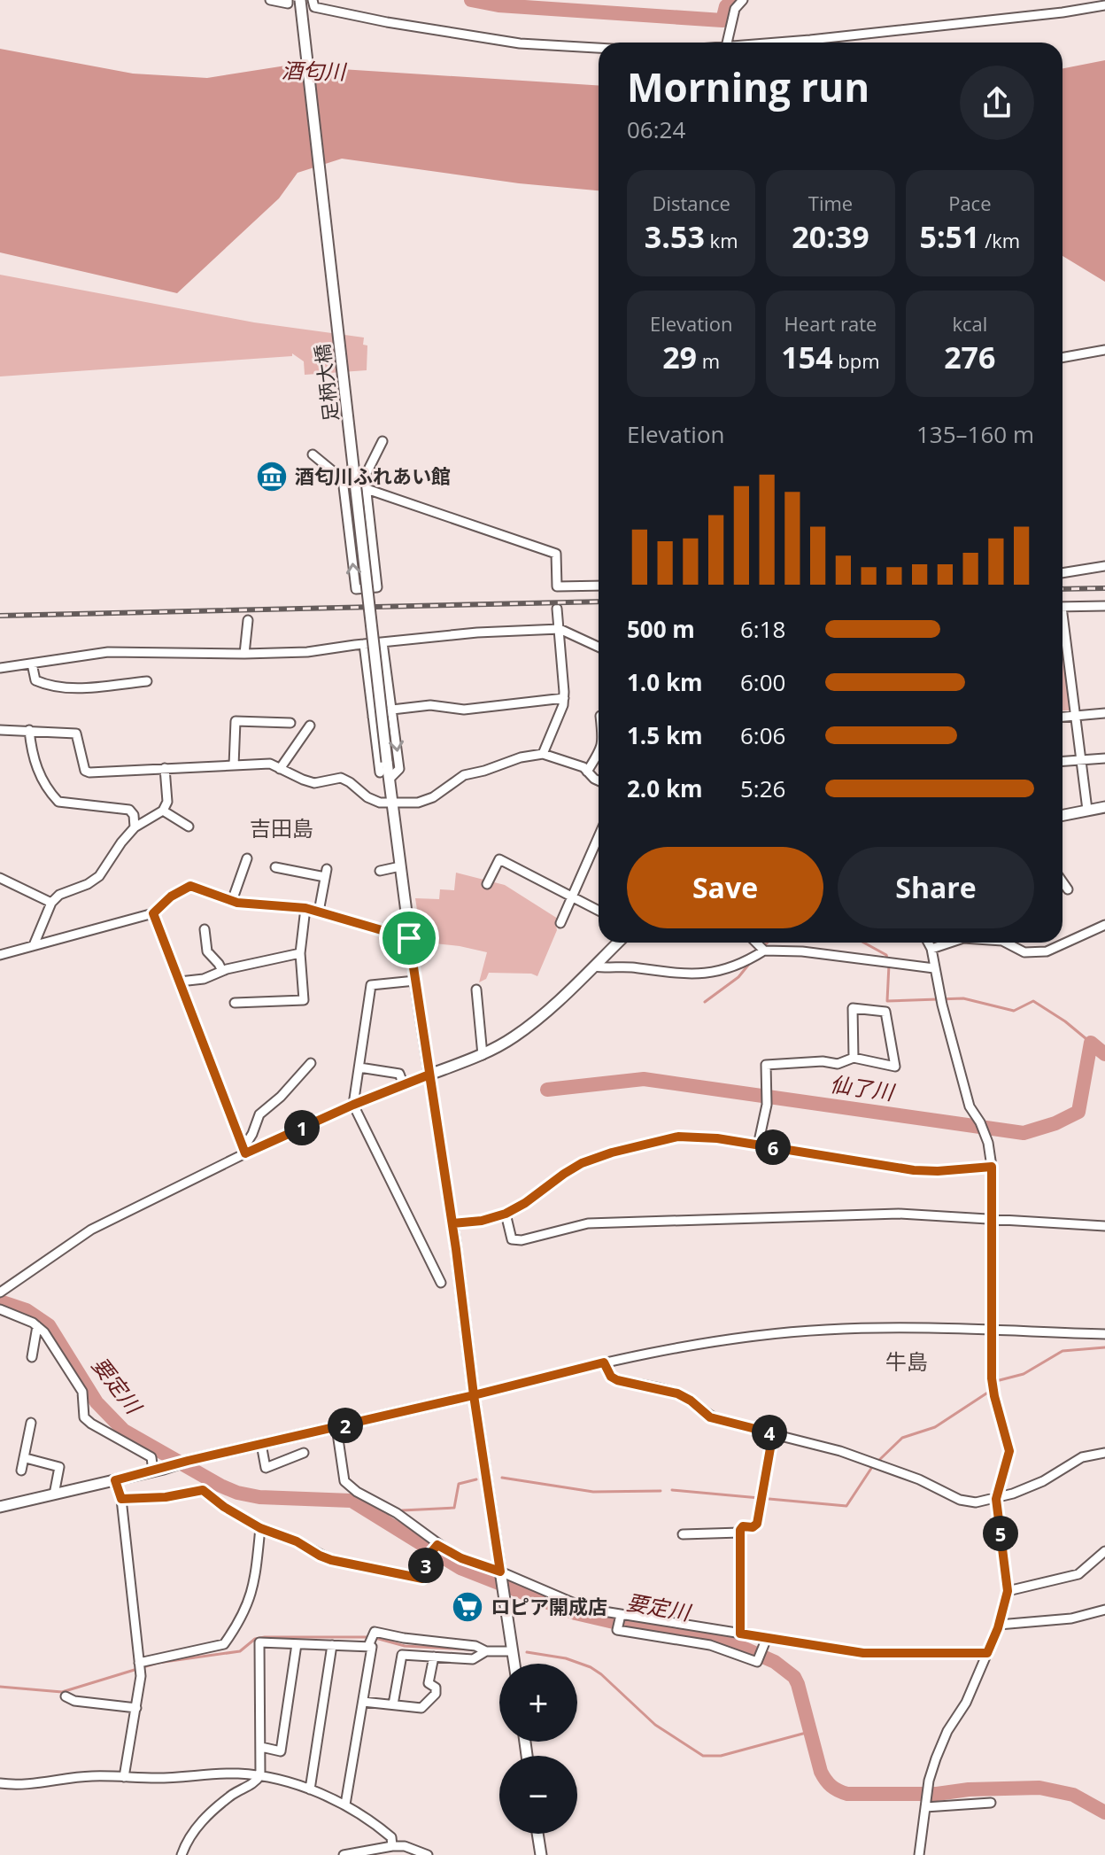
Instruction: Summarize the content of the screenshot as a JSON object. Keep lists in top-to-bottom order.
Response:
{
  "streets": {
    "main road": ["足柄大橋"]
  },
  "districts": ["吉田島", "牛島"],
  "water": ["酒匂川", "仙了川", "要定川"],
  "places": {
    "museum": ["酒匂川ふれあい館"],
    "supermarket": ["ロピア開成店"]
  },
  "page": {
    "heading": ["Morning run", "06:24"],
    "stats": [
      ["Distance", "3.53 km"],
      ["Time", "20:39"],
      ["Pace", "5:51 /km"],
      ["Elevation", "29 m"],
      ["Heart rate", "154 bpm"],
      ["kcal", "276"]
    ],
    "chart": ["Elevation", "135–160 m"],
    "list": [
      {
        "name": "500 m",
        "note": "6:18"
      },
      {
        "name": "1.0 km",
        "note": "6:00"
      },
      {
        "name": "1.5 km",
        "note": "6:06"
      },
      {
        "name": "2.0 km",
        "note": "5:26"
      }
    ],
    "buttons": ["Save", "Share"],
    "pins": [
      "1",
      "6",
      "2",
      "4",
      "5",
      "3"
    ],
    "map_buttons": ["+", "−"]
  }
}
